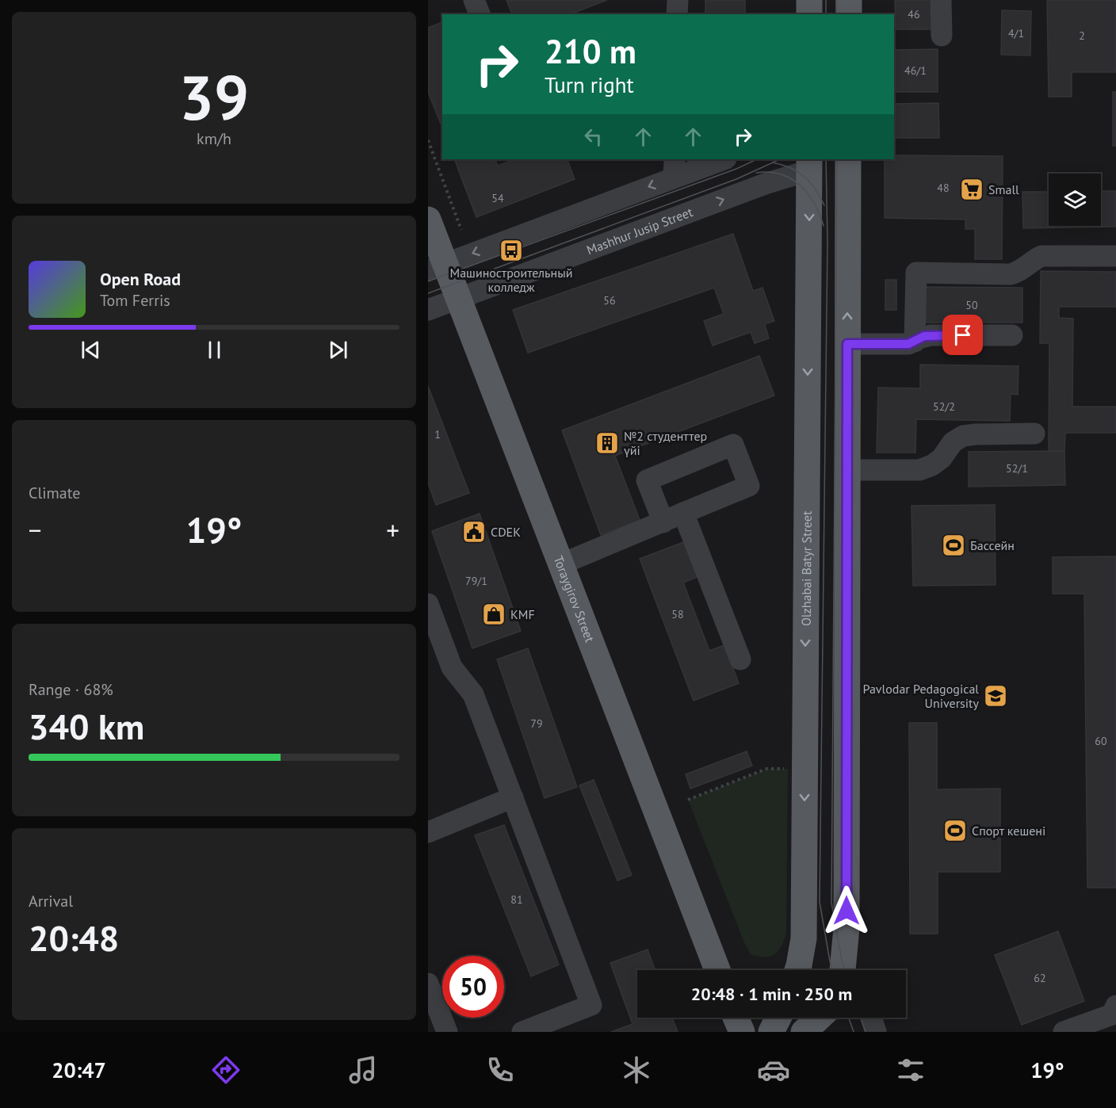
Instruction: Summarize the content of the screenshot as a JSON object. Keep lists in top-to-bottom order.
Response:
{
  "streets": {
    "main road": ["Mashhur Jusip Street", "Olzhabai Batyr Street", "Toraygirov Street"]
  },
  "crossings": [
    ["Mashhur Jusip Street", "Olzhabai Batyr Street"],
    ["Mashhur Jusip Street", "Toraygirov Street"]
  ],
  "one_way": ["Mashhur Jusip Street"],
  "places": {
    "supermarket": ["Small"],
    "bus stop": ["Машиностроительный колледж"],
    "building": ["№2 студенттер үйі"],
    "public building": ["CDEK"],
    "sports": ["Бассейн", "Спорт кешені"],
    "shop": ["KMF"],
    "school or university": ["Pavlodar Pedagogical University"]
  },
  "house_numbers": [
    "46",
    "4/1",
    "2",
    "46/1",
    "48",
    "54",
    "56",
    "50",
    "52/2",
    "1",
    "52/1",
    "79/1",
    "58",
    "79",
    "60",
    "81",
    "62"
  ],
  "page": {
    "tile": [
      ["39", "km/h"],
      "Climate",
      ["Range · 68%", "340 km"],
      ["Arrival", "20:48"]
    ],
    "turn": ["210 m", "Turn right"],
    "song": ["Open Road", "Tom Ferris"],
    "heat": ["−", "19°", "+"],
    "limit": "50",
    "trip": "20:48 · 1 min · 250 m",
    "tabs": ["20:47", "19°"]
  }
}
